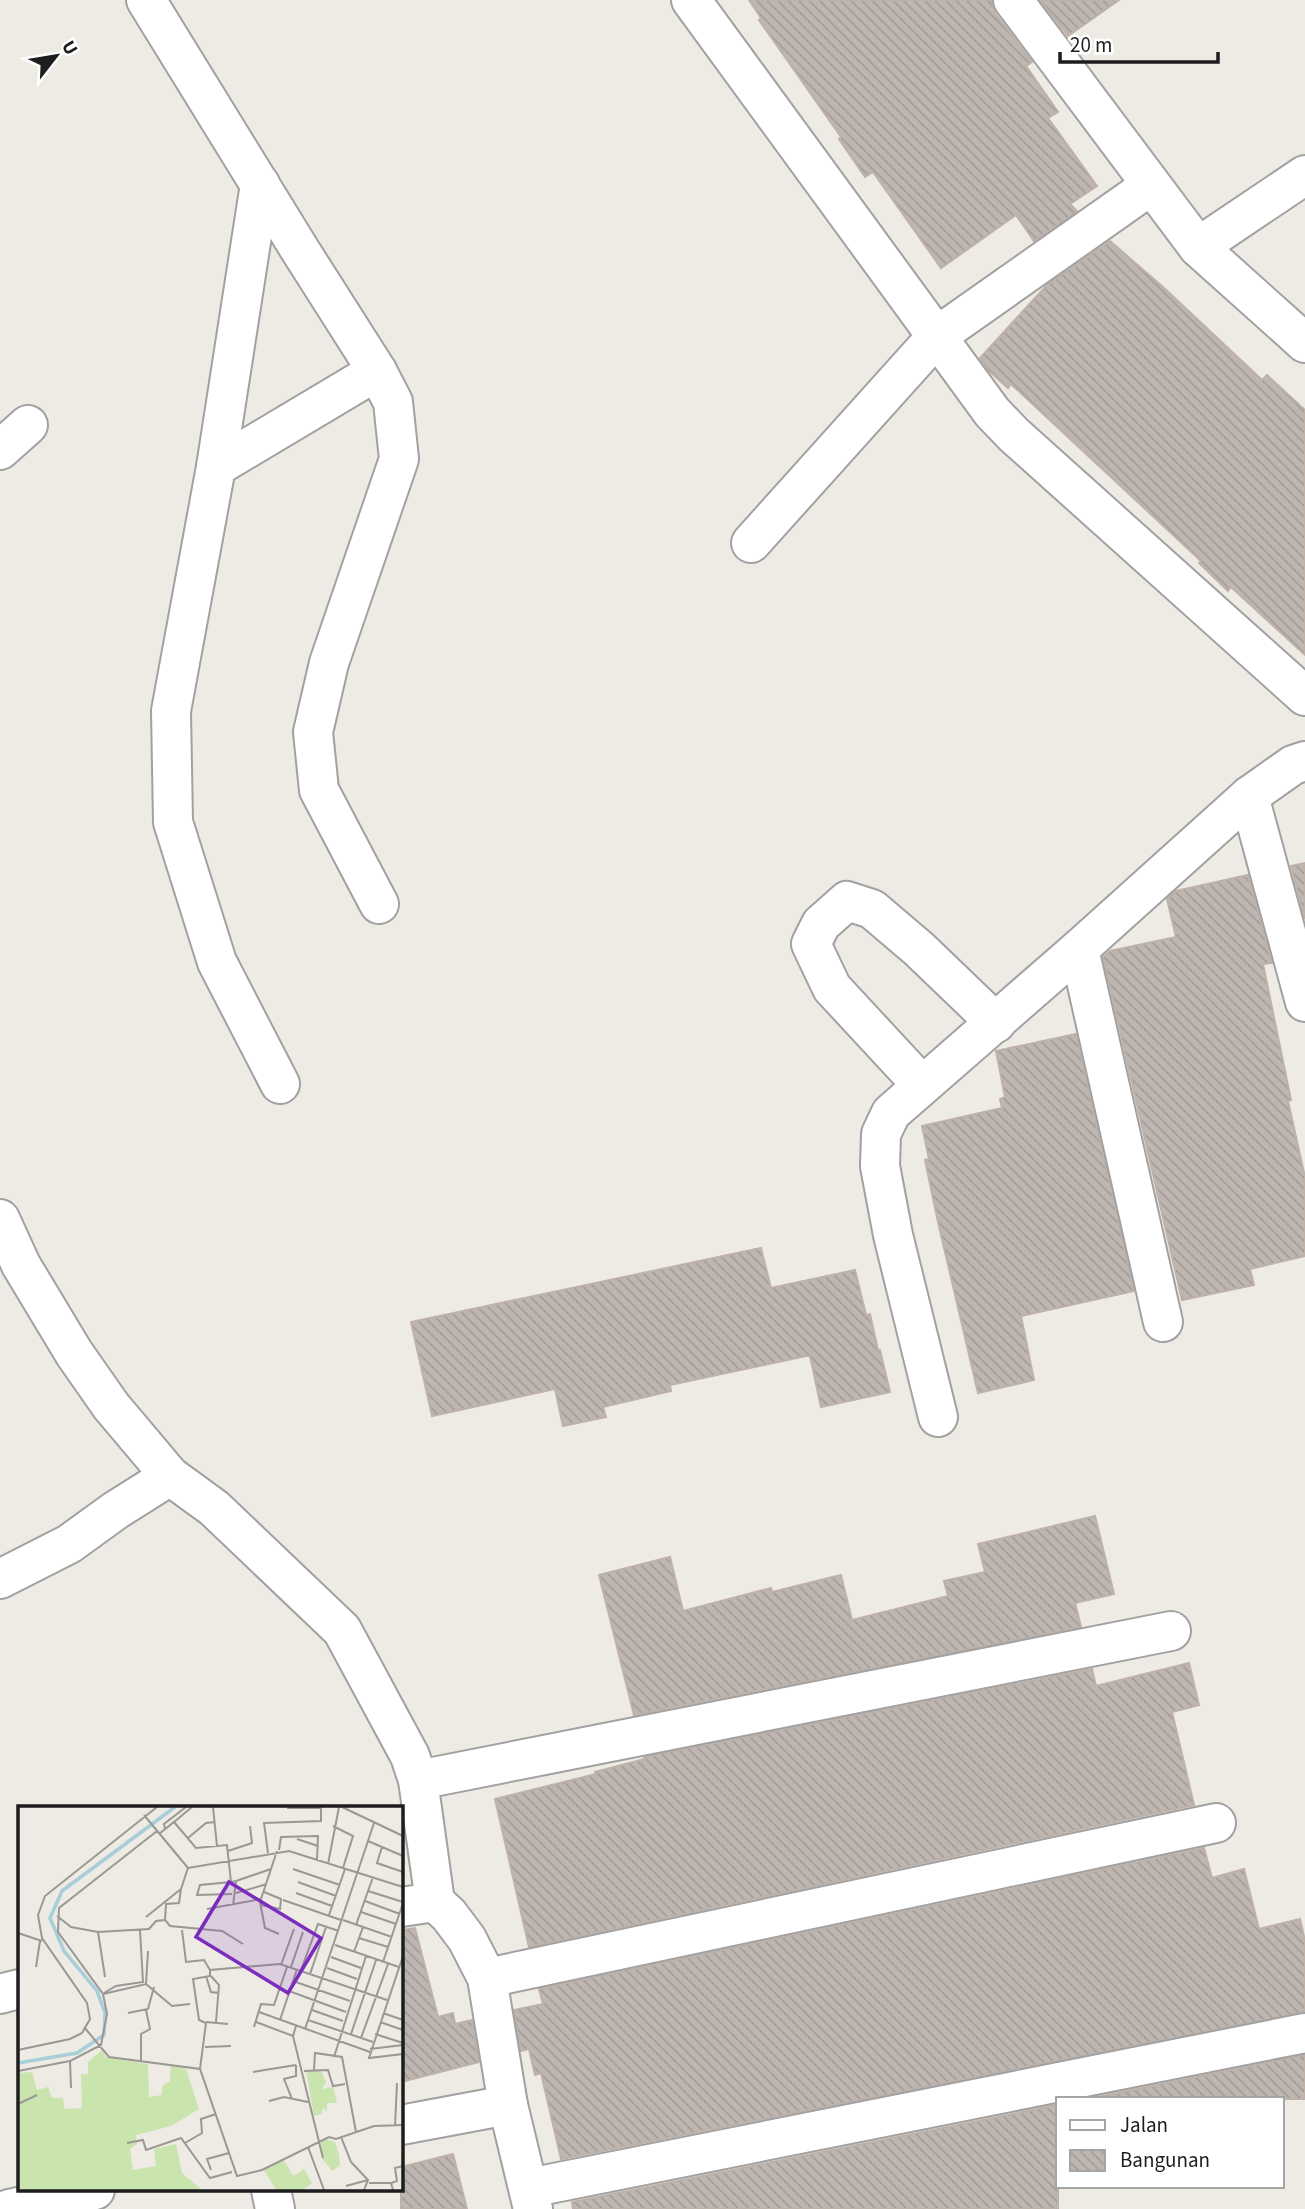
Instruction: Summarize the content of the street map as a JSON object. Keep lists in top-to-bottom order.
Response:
{
  "legend": ["Jalan", "Bangunan"],
  "scale_bar": "20 m",
  "north": "top right"
}
